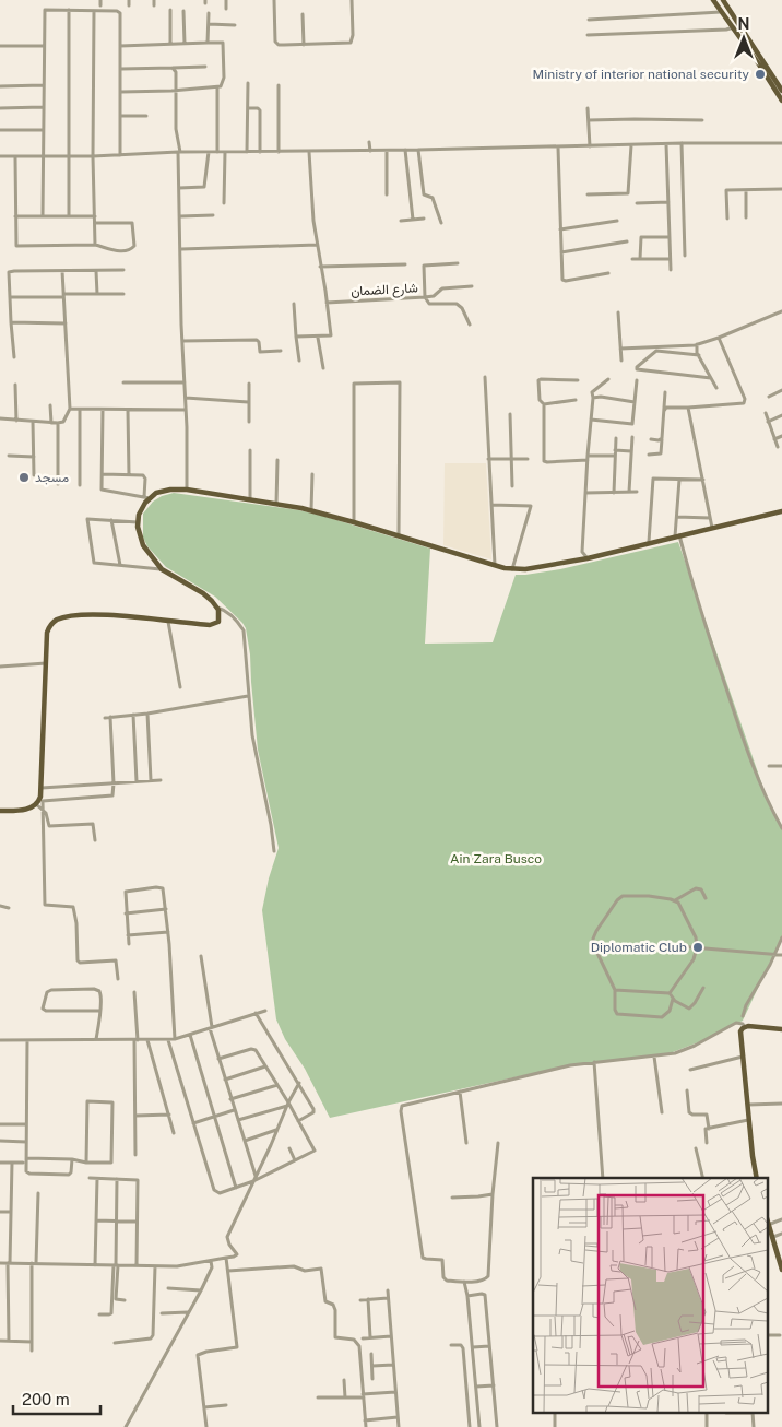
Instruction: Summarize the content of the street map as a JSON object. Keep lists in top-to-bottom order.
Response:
{
  "streets": {
    "street": ["شارع الضمان"]
  },
  "parks": ["Ain Zara Busco"],
  "places": ["Ministry of interior national security", "مسجد", "Diplomatic Club"],
  "scale_bar": "200 m",
  "north": "top"
}
